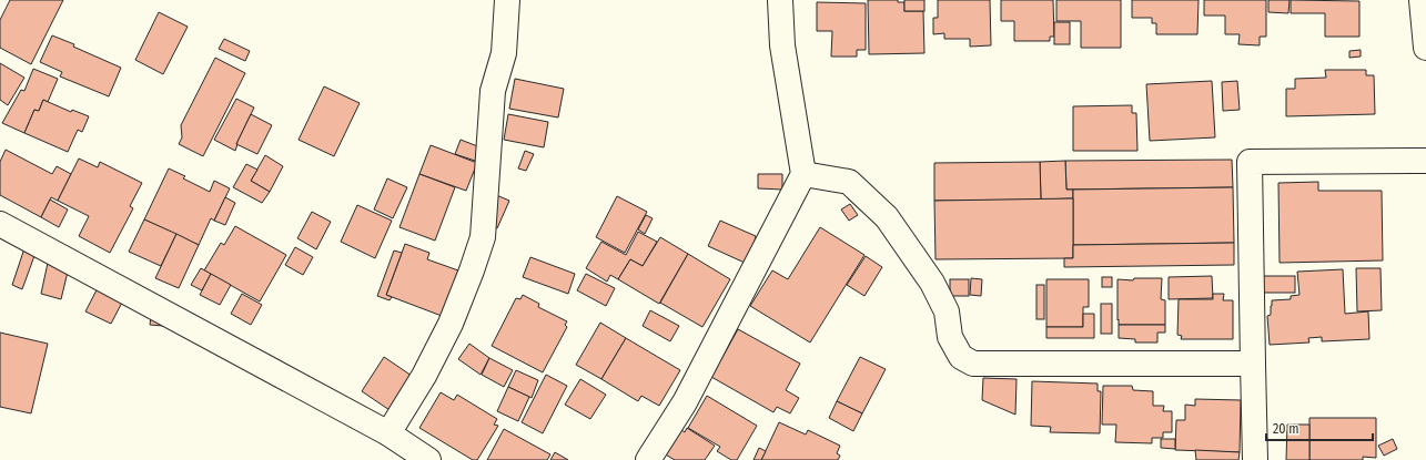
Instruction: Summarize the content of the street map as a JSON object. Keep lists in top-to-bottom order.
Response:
{
  "scale_bar": "20 m"
}
